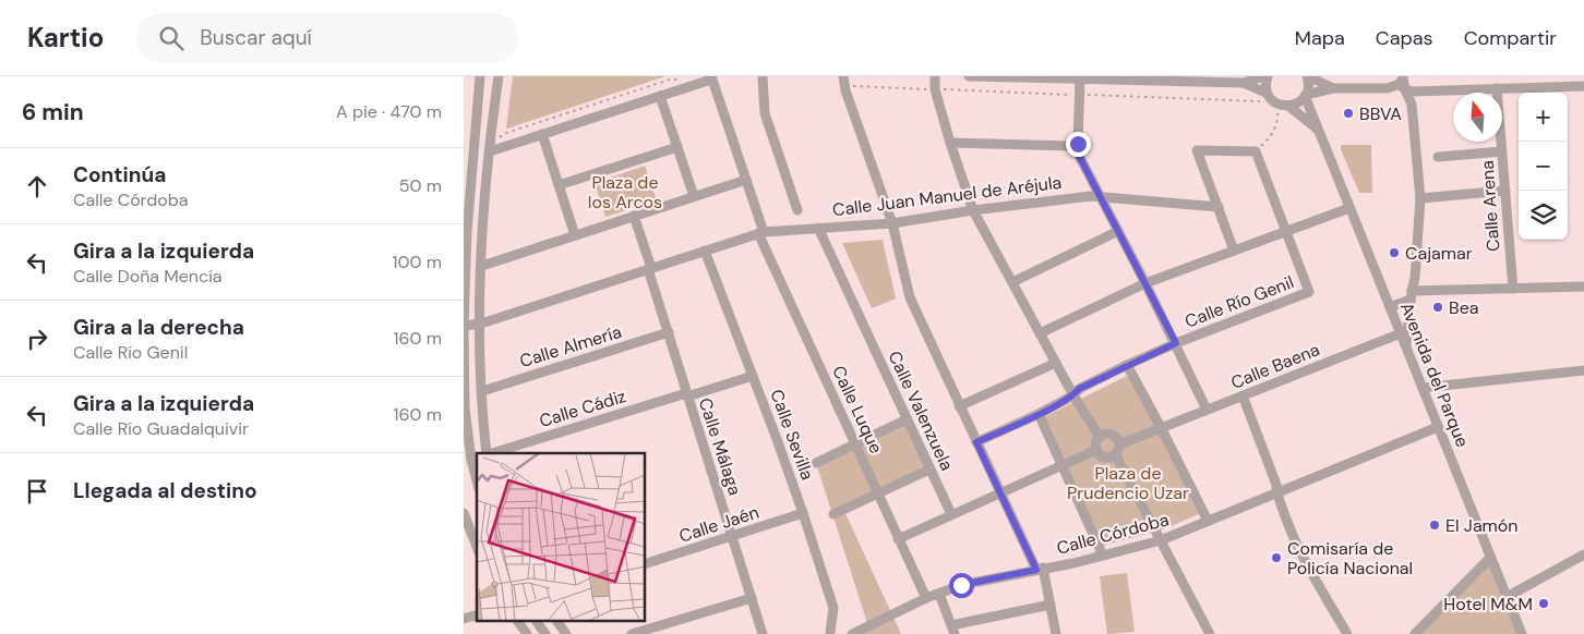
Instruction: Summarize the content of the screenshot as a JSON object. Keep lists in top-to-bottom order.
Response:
{
  "streets": {
    "street": [
      "Calle Juan Manuel de Aréjula",
      "Calle Arena",
      "Calle Río Genil",
      "Calle Almería",
      "Calle Baena",
      "Avenida del Parque",
      "Calle Cádiz",
      "Calle Luque",
      "Calle Valenzuela",
      "Calle Sevilla",
      "Calle Málaga",
      "Calle Jaén",
      "Calle Córdoba"
    ]
  },
  "crossings": [
    ["Calle Juan Manuel de Aréjula", "Calle Luque"],
    ["Calle Juan Manuel de Aréjula", "Calle Valenzuela"],
    ["Calle Juan Manuel de Aréjula", "Calle Sevilla"],
    ["Calle Juan Manuel de Aréjula", "Calle Málaga"],
    ["Calle Almería", "Calle Málaga"],
    ["Calle Baena", "Avenida del Parque"],
    ["Avenida del Parque", "Calle Córdoba"],
    ["Calle Cádiz", "Calle Sevilla"],
    ["Calle Cádiz", "Calle Málaga"],
    ["Calle Luque", "Calle Córdoba"],
    ["Calle Sevilla", "Calle Jaén"],
    ["Calle Málaga", "Calle Jaén"]
  ],
  "parks": ["Plaza de los Arcos", "Plaza de Prudencio Uzar"],
  "places": [
    "BBVA",
    "Cajamar",
    "Bea",
    "El Jamón",
    "Comisaría de Policía Nacional",
    "Hotel M&M"
  ],
  "north": "top",
  "page": {
    "header": "Kartio",
    "search": "Buscar aquí",
    "nav": ["Mapa", "Capas", "Compartir"],
    "heading": ["6 min", "A pie · 470 m"],
    "map_buttons": ["+", "−"],
    "list": [
      ["Continúa", "Calle Córdoba", "50 m"],
      ["Gira a la izquierda", "Calle Doña Mencía", "100 m"],
      ["Gira a la derecha", "Calle Río Genil", "160 m"],
      ["Gira a la izquierda", "Calle Río Guadalquivir", "160 m"],
      "Llegada al destino"
    ]
  }
}
